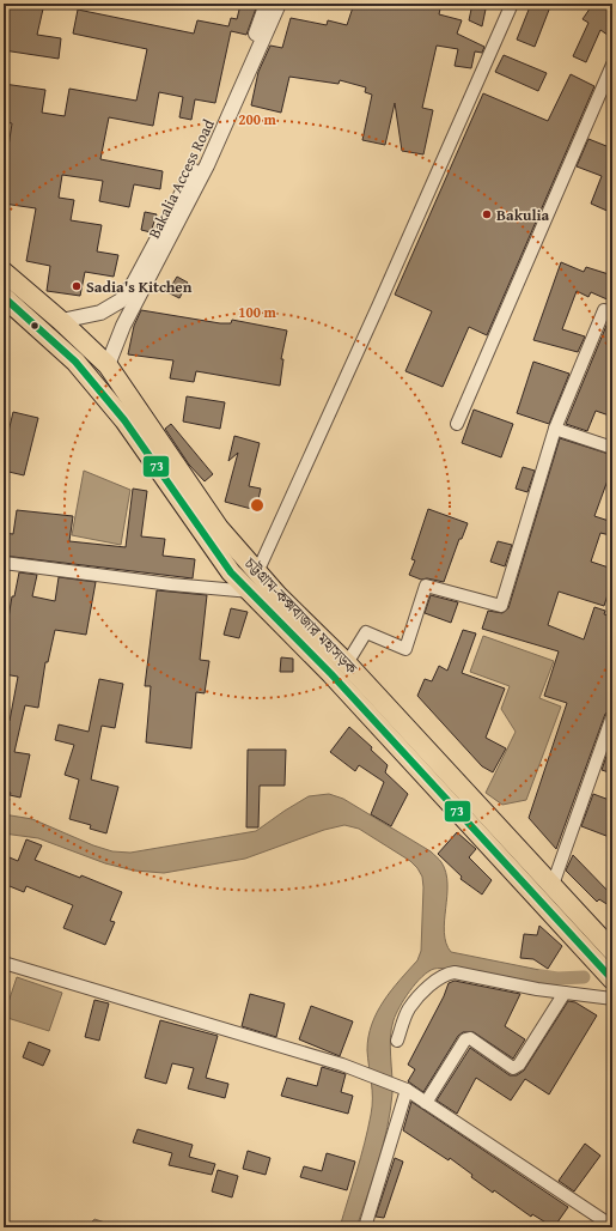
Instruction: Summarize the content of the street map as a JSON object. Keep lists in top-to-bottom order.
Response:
{
  "streets": {
    "highway": ["চট্টগ্রাম-কক্সবাজার মহাসড়ক"],
    "street": ["Bakalia Access Road"]
  },
  "crossings": [
    ["Bakalia Access Road", "চট্টগ্রাম-কক্সবাজার মহাসড়ক"]
  ],
  "places": ["Bakulia", "Sadia's Kitchen"],
  "lines": ["transit line 73"],
  "rings": ["200 m", "100 m"]
}
